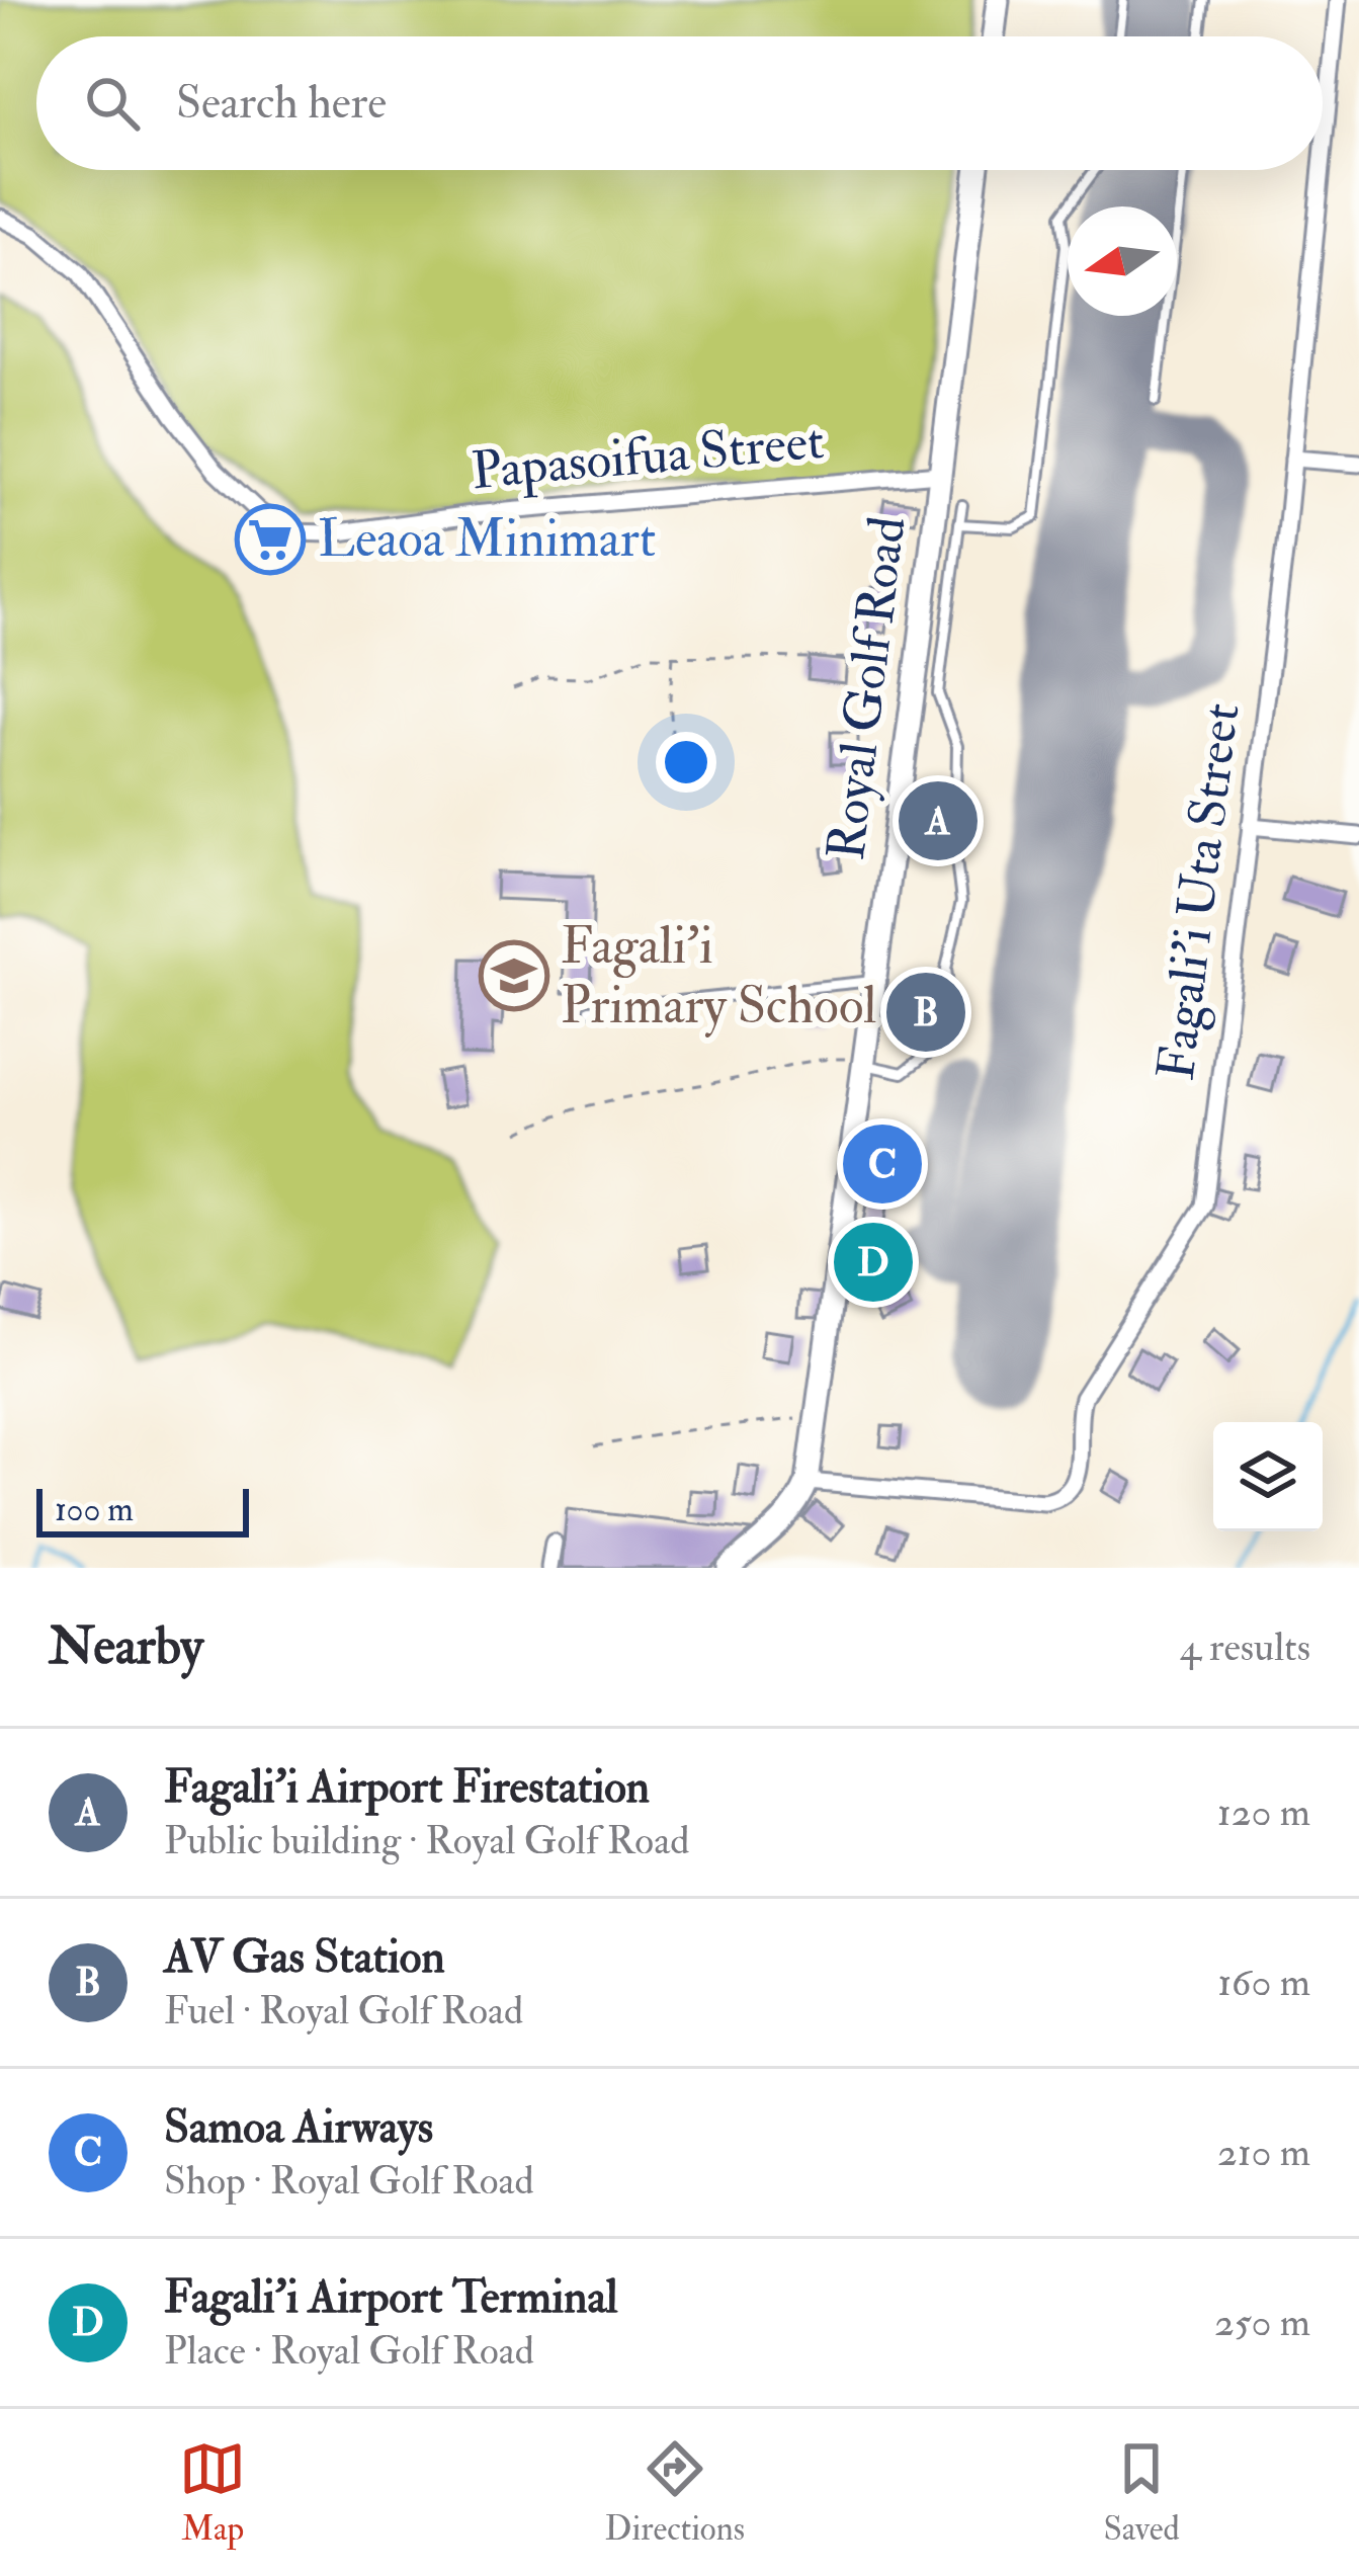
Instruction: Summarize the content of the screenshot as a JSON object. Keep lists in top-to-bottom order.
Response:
{
  "streets": {
    "main road": ["Royal Golf Road"],
    "street": ["Papasoifua Street", "Fagali'i Uta Street"]
  },
  "crossings": [
    ["Papasoifua Street", "Royal Golf Road"],
    ["Royal Golf Road", "Fagali'i Uta Street"]
  ],
  "places": {
    "supermarket": ["Leaoa Minimart"],
    "school or university": ["Fagali'i Primary School"]
  },
  "scale_bar": "100 m",
  "north": "left",
  "page": {
    "search": "Search here",
    "pins": [
      "A",
      "B",
      "C",
      "D"
    ],
    "scale": "100 m",
    "heading": ["Nearby", "4 results"],
    "list": [
      {
        "mark": "A",
        "name": "Fagali'i Airport Firestation",
        "note": "Public building · Royal Golf Road",
        "value": "120 m"
      },
      {
        "mark": "B",
        "name": "AV Gas Station",
        "note": "Fuel · Royal Golf Road",
        "value": "160 m"
      },
      {
        "mark": "C",
        "name": "Samoa Airways",
        "note": "Shop · Royal Golf Road",
        "value": "210 m"
      },
      {
        "mark": "D",
        "name": "Fagali'i Airport Terminal",
        "note": "Place · Royal Golf Road",
        "value": "250 m"
      }
    ],
    "nav": ["Map", "Directions", "Saved"]
  }
}
